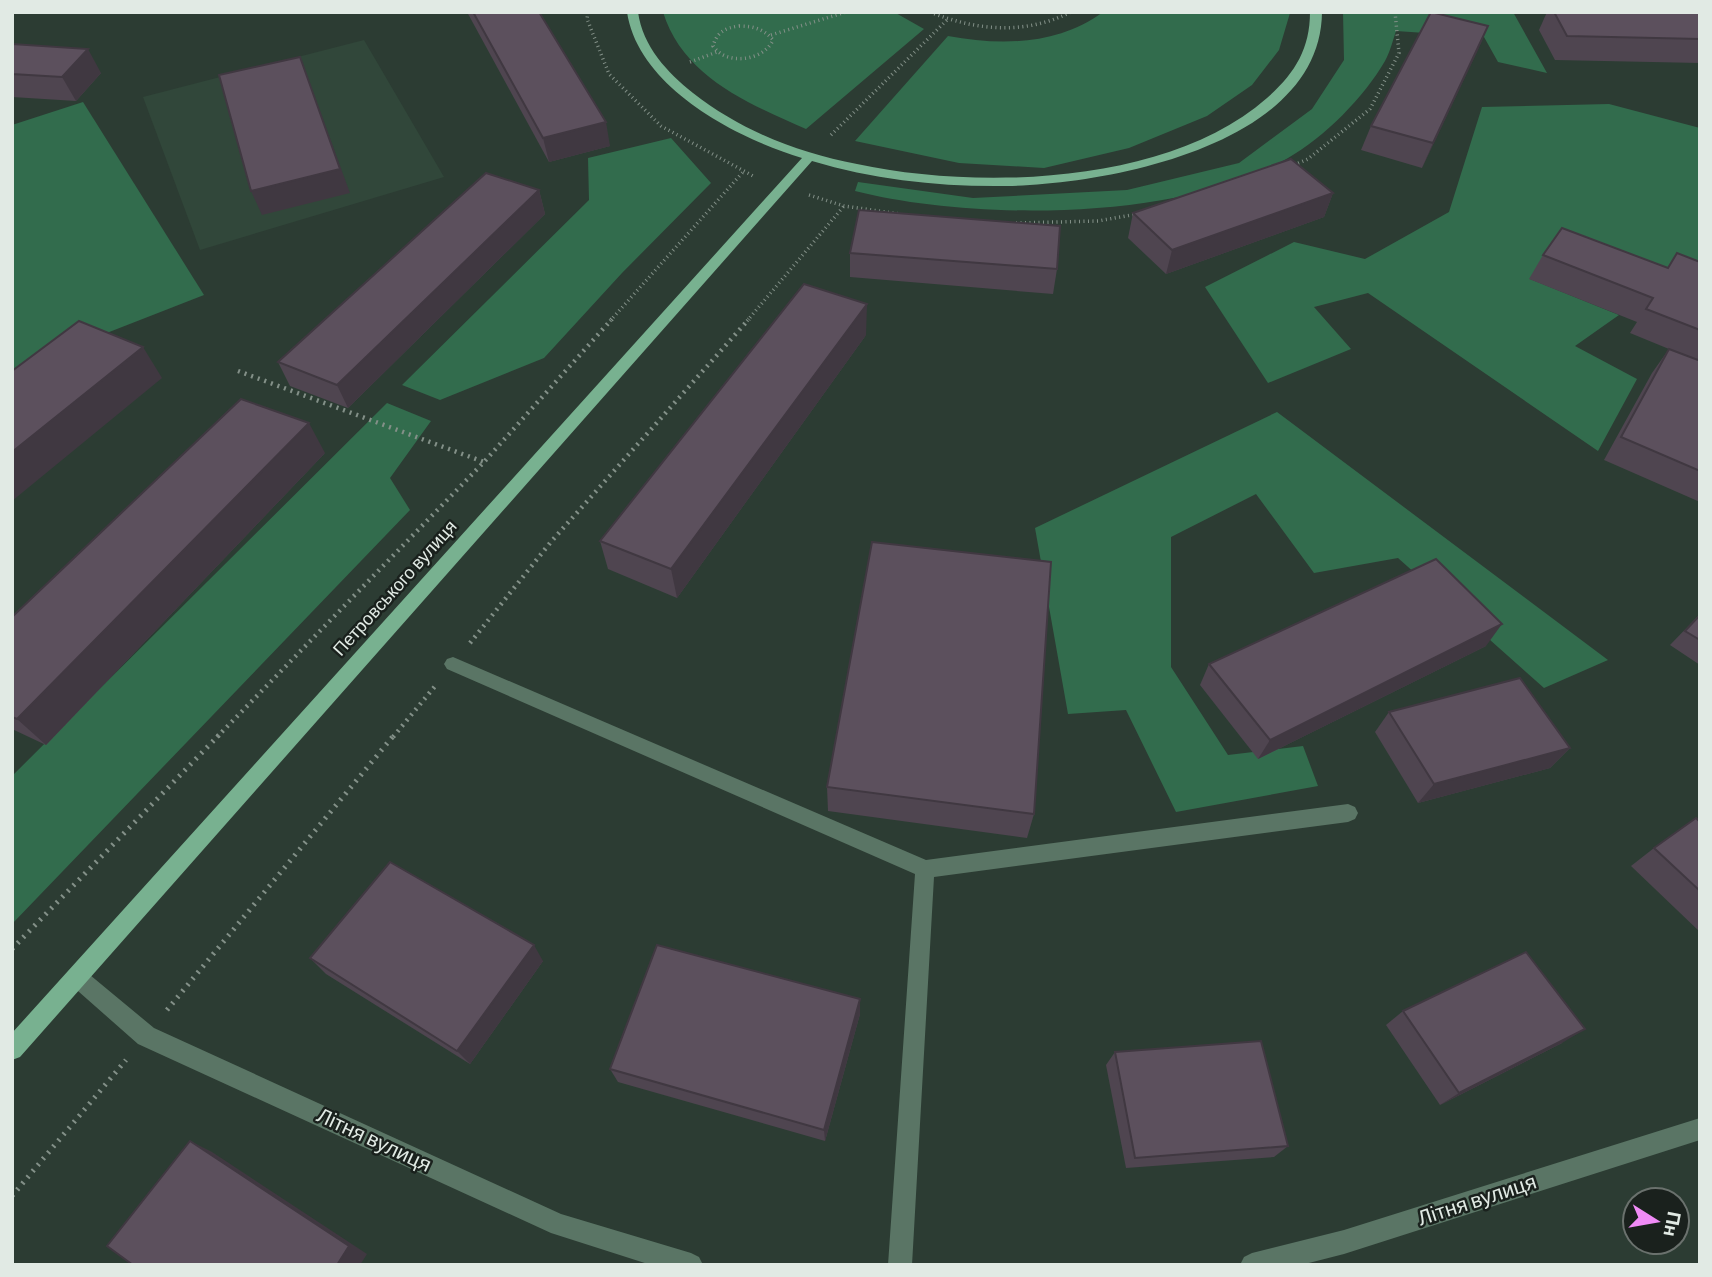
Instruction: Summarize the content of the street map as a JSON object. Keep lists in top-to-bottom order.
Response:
{
  "streets": {
    "main road": ["Петровського вулиця"],
    "street": ["Літня вулиця"]
  },
  "crossings": [
    ["Петровського вулиця", "Літня вулиця"]
  ],
  "north": "right"
}
